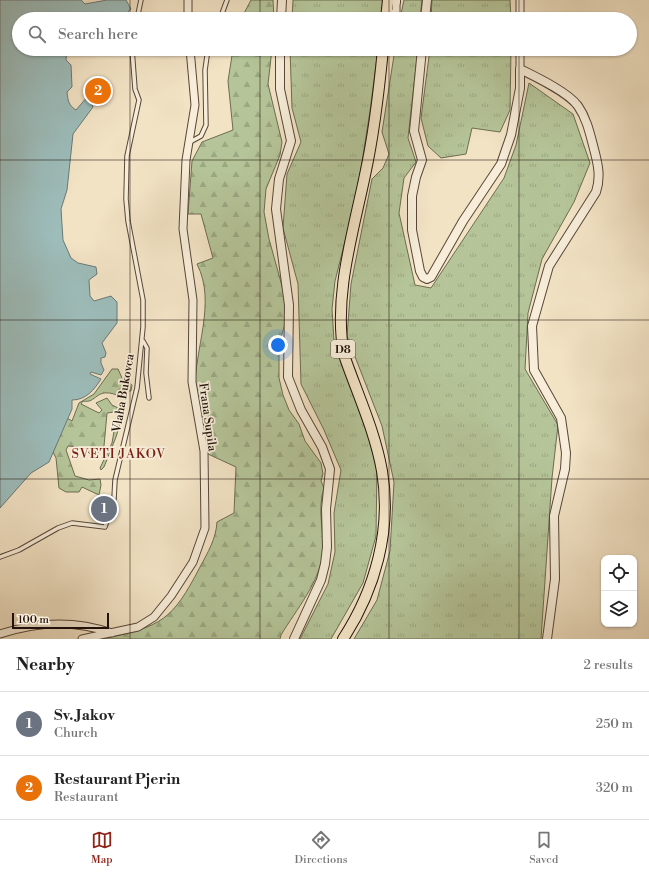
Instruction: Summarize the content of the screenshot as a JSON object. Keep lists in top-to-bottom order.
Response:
{
  "streets": {
    "main road": ["D8"],
    "street": ["Frana Supila"],
    "lane": ["Vlaha Bukovca"]
  },
  "districts": ["SVETI JAKOV"],
  "scale_bar": "100 m",
  "page": {
    "search": "Search here",
    "pins": ["2", "1"],
    "scale": "100 m",
    "heading": ["Nearby", "2 results"],
    "list": [
      {
        "mark": "1",
        "name": "Sv. Jakov",
        "note": "Church",
        "value": "250 m"
      },
      {
        "mark": "2",
        "name": "Restaurant Pjerin",
        "note": "Restaurant",
        "value": "320 m"
      }
    ],
    "nav": ["Map", "Directions", "Saved"]
  }
}
